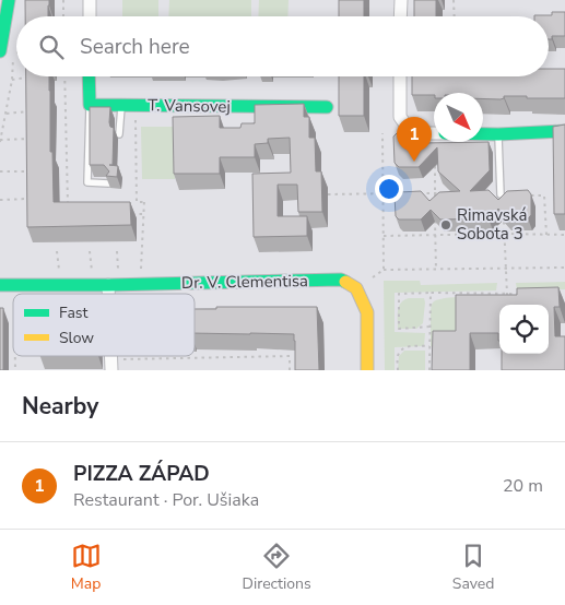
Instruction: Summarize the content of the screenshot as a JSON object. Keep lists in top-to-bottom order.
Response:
{
  "streets": {
    "street": ["T. Vansovej", "Dr. V. Clementisa"]
  },
  "places": ["Rimavská Sobota 3"],
  "legend": ["Fast", "Slow"],
  "north": "bottom right",
  "page": {
    "search": "Search here",
    "pins": "1",
    "heading": "Nearby",
    "list": [
      {
        "mark": "1",
        "name": "PIZZA ZÁPAD",
        "note": "Restaurant · Por. Ušiaka",
        "value": "20 m"
      }
    ],
    "nav": ["Map", "Directions", "Saved"]
  }
}
